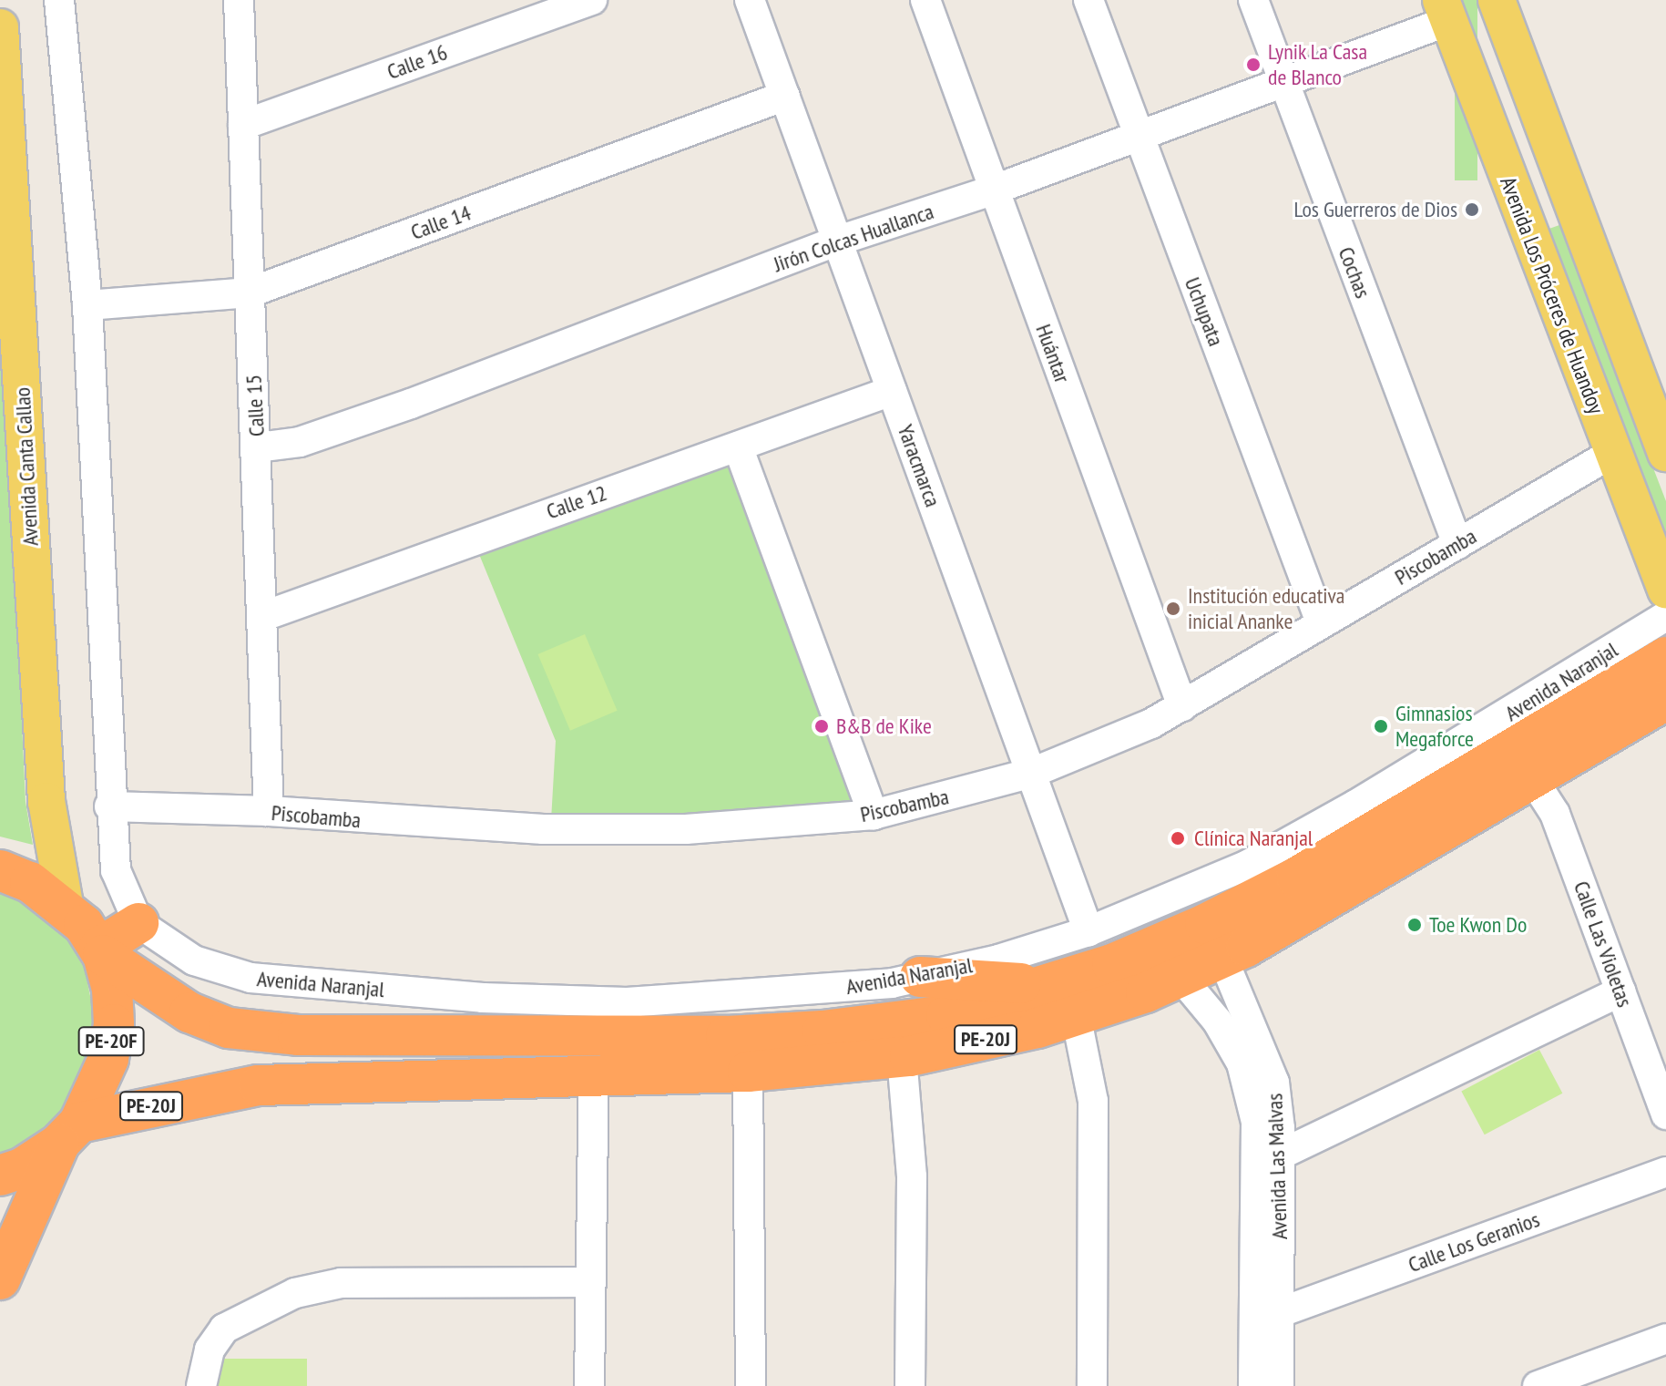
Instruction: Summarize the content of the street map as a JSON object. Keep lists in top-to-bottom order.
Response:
{
  "streets": {
    "highway": ["Avenida Naranjal", "PE-20J", "PE-20F"],
    "main road": ["Avenida Los Próceres de Huandoy", "Avenida Canta Callao"],
    "street": [
      "Calle 16",
      "Calle 14",
      "Jirón Colcas Huallanca",
      "Cochas",
      "Uchupata",
      "Huántar",
      "Calle 15",
      "Yaracmarca",
      "Calle 12",
      "Piscobamba",
      "Calle Las Violetas",
      "Avenida Las Malvas",
      "Calle Los Geranios"
    ]
  },
  "crossings": [
    ["Calle 16", "Calle 15"],
    ["Calle 14", "Calle 15"],
    ["Calle 14", "Yaracmarca"],
    ["Jirón Colcas Huallanca", "Cochas"],
    ["Jirón Colcas Huallanca", "Avenida Los Próceres de Huandoy"],
    ["Jirón Colcas Huallanca", "Uchupata"],
    ["Jirón Colcas Huallanca", "Huántar"],
    ["Jirón Colcas Huallanca", "Calle 15"],
    ["Jirón Colcas Huallanca", "Yaracmarca"],
    ["Cochas", "Piscobamba"],
    ["Avenida Los Próceres de Huandoy", "Piscobamba"],
    ["Uchupata", "Piscobamba"],
    ["Huántar", "Piscobamba"],
    ["Calle 15", "Calle 12"],
    ["Calle 15", "Piscobamba"],
    ["Yaracmarca", "Calle 12"],
    ["Yaracmarca", "Piscobamba"],
    ["Yaracmarca", "Avenida Naranjal"],
    ["Avenida Canta Callao", "PE-20F"],
    ["Avenida Naranjal", "PE-20F"],
    ["Calle Las Violetas", "PE-20J"],
    ["PE-20J", "PE-20F"],
    ["PE-20J", "Avenida Las Malvas"],
    ["Avenida Las Malvas", "Calle Los Geranios"]
  ],
  "places": [
    "Lynik La Casa de Blanco",
    "Los Guerreros de Dios",
    "Institución educativa inicial Ananke",
    "B&B de Kike",
    "Gimnasios Megaforce",
    "Clínica Naranjal",
    "Toe Kwon Do"
  ]
}
